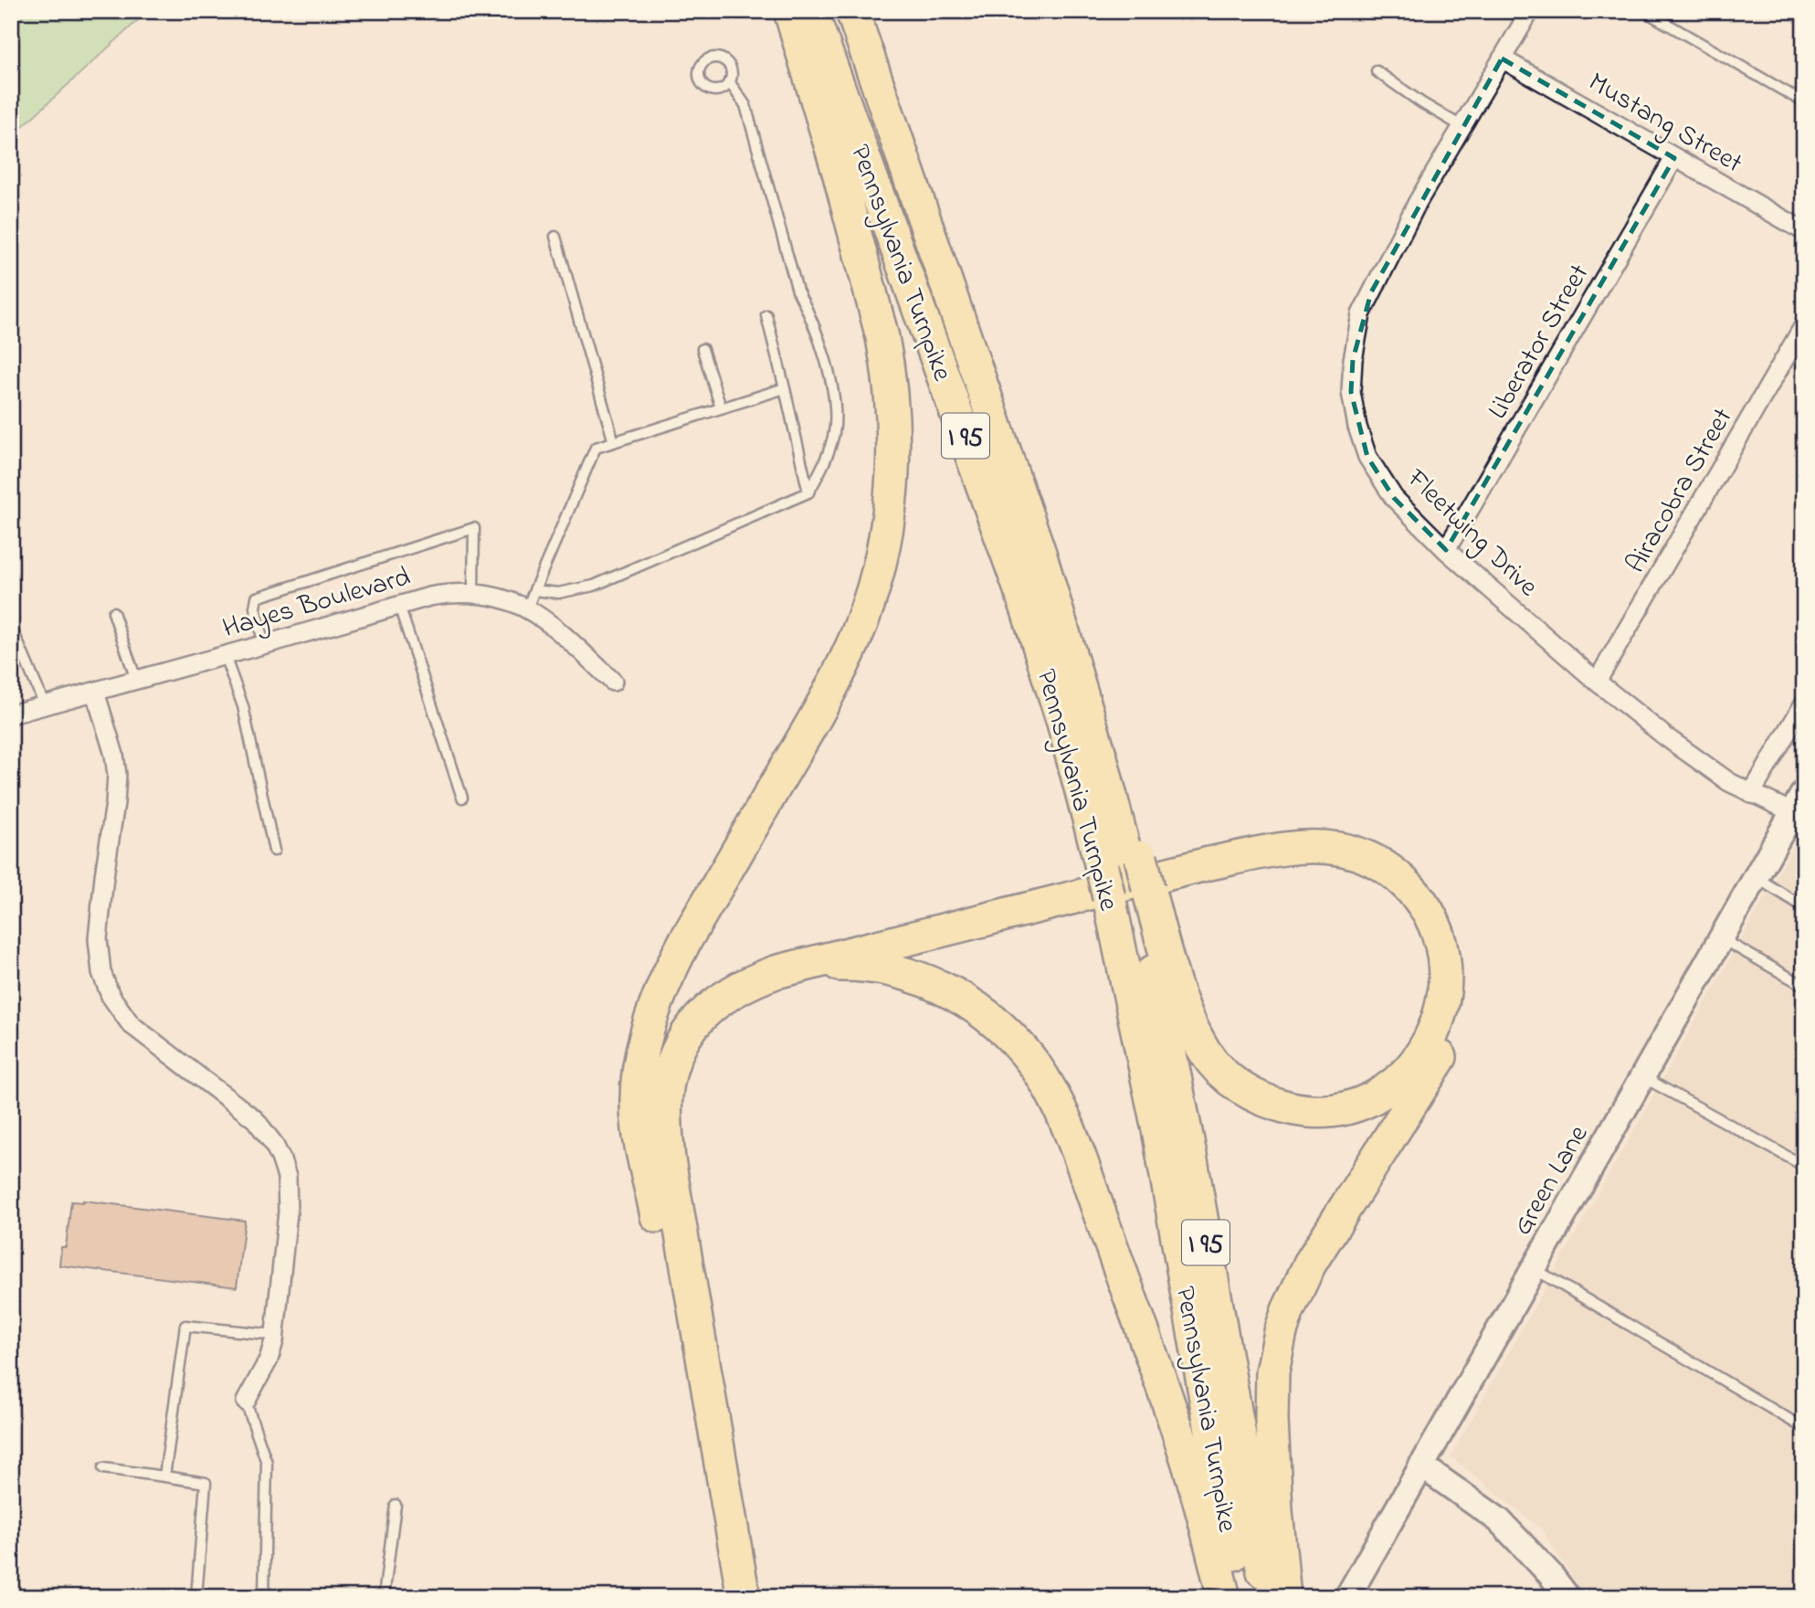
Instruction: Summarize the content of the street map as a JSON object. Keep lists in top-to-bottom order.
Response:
{
  "streets": {
    "highway": ["Pennsylvania Turnpike", "I 95"],
    "street": [
      "Mustang Street",
      "Liberator Street",
      "Airacobra Street",
      "Fleetwing Drive",
      "Hayes Boulevard",
      "Green Lane"
    ]
  },
  "crossings": [
    ["Mustang Street", "Liberator Street"],
    ["Mustang Street", "Fleetwing Drive"],
    ["Liberator Street", "Fleetwing Drive"],
    ["Airacobra Street", "Fleetwing Drive"],
    ["Fleetwing Drive", "Green Lane"]
  ]
}
